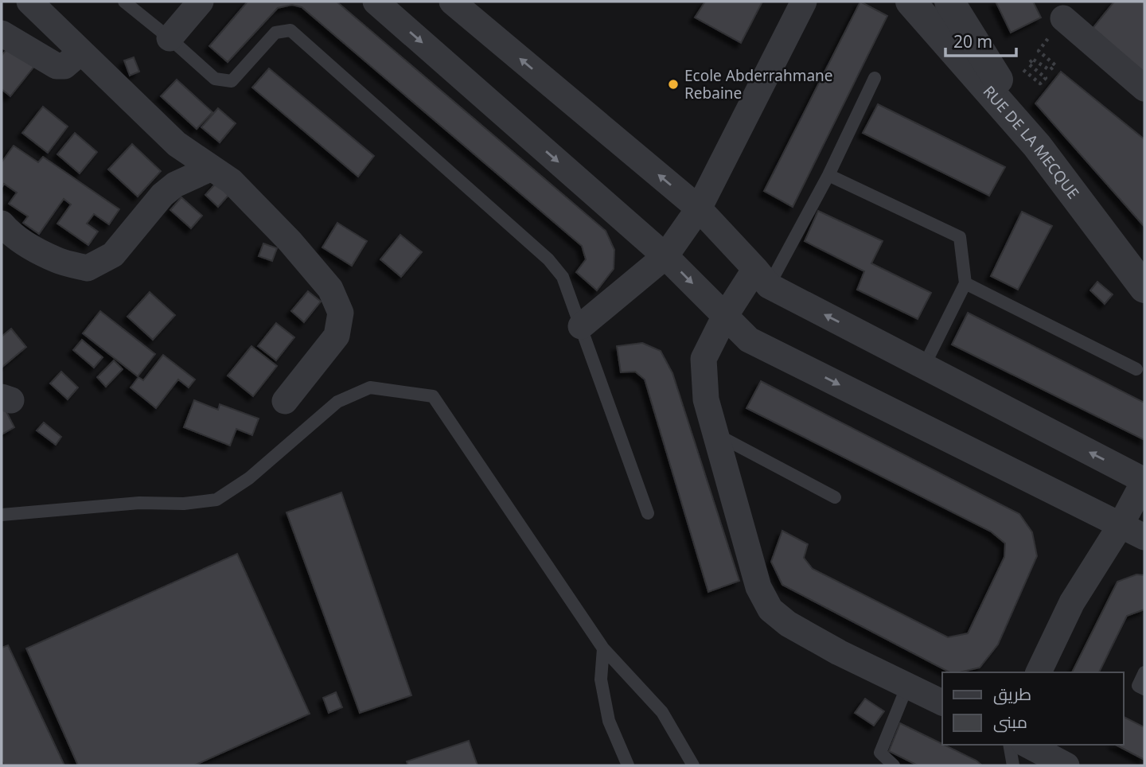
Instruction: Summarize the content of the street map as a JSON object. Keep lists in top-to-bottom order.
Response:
{
  "streets": {
    "street": ["RUE DE LA MECQUE"]
  },
  "places": ["Ecole Abderrahmane Rebaine"],
  "legend": ["طريق", "مبنى"],
  "scale_bar": "20 m"
}
